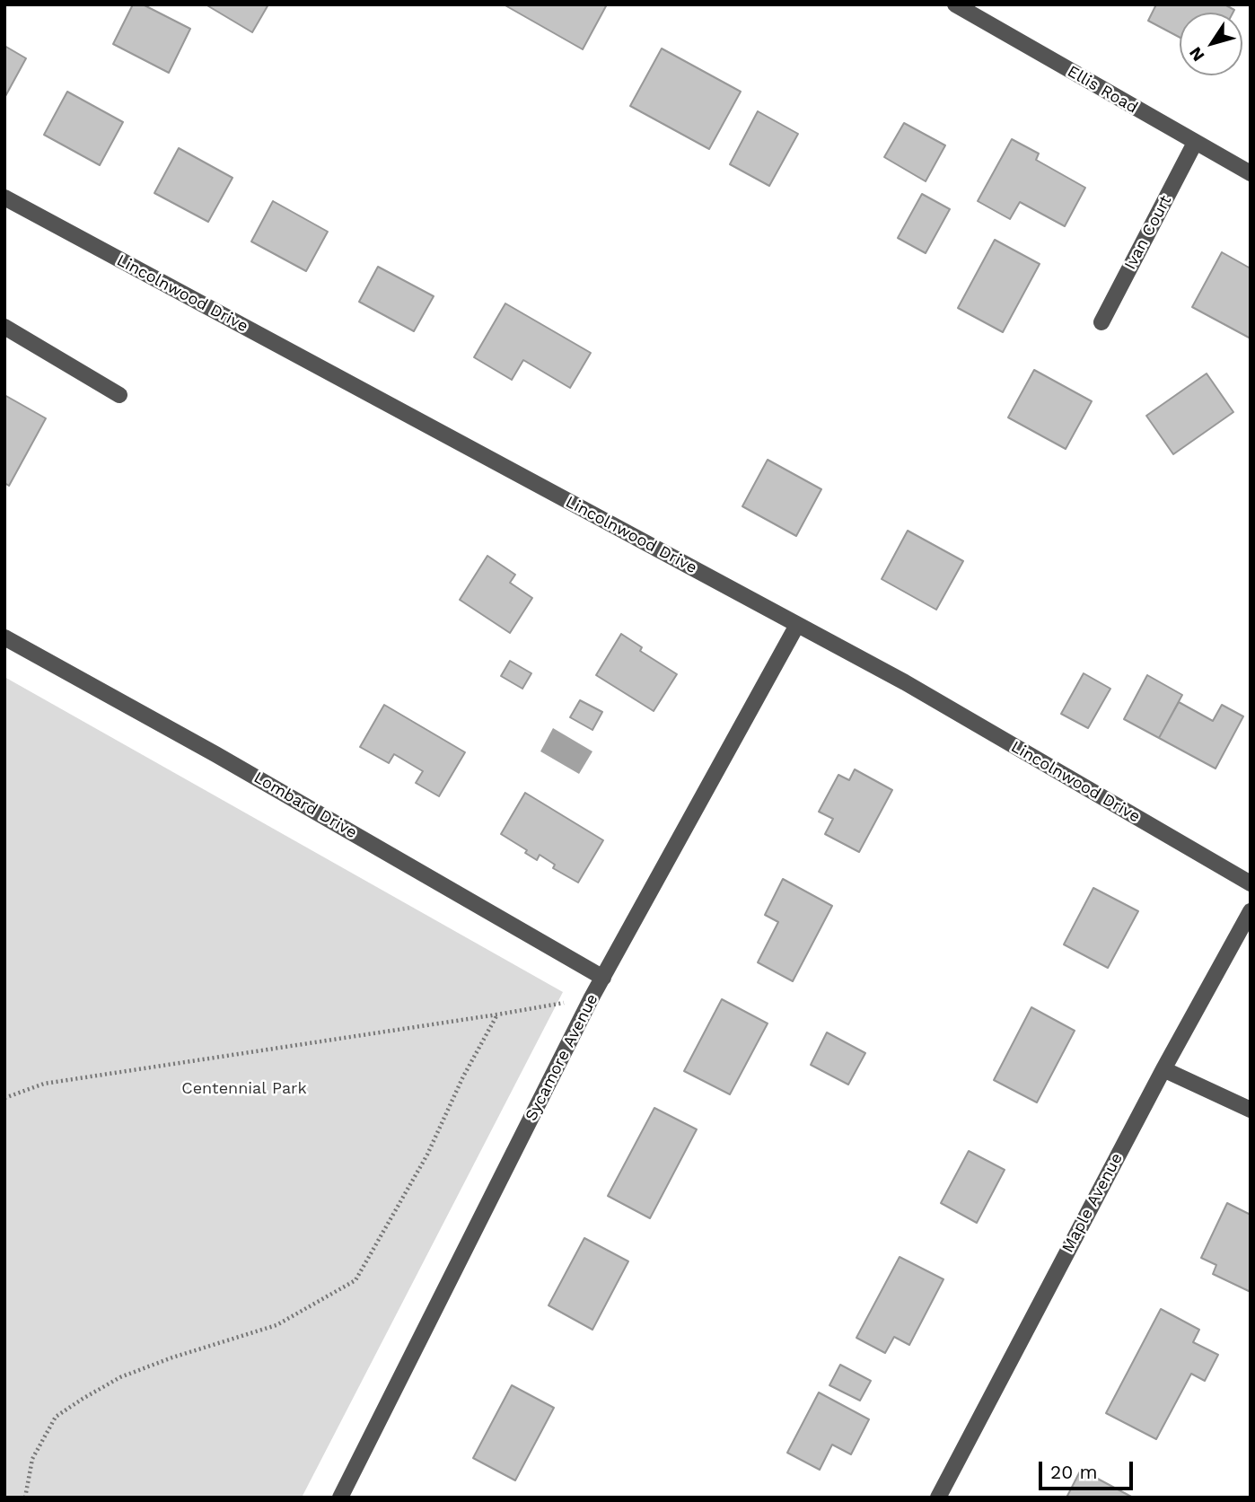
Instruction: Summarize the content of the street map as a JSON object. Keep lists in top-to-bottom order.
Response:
{
  "streets": {
    "street": [
      "Ellis Road",
      "Ivan Court",
      "Lincolnwood Drive",
      "Lombard Drive",
      "Sycamore Avenue",
      "Maple Avenue"
    ]
  },
  "crossings": [
    ["Ellis Road", "Ivan Court"],
    ["Lincolnwood Drive", "Sycamore Avenue"],
    ["Lombard Drive", "Sycamore Avenue"]
  ],
  "parks": ["Centennial Park"],
  "scale_bar": "20 m",
  "north": "bottom left"
}
